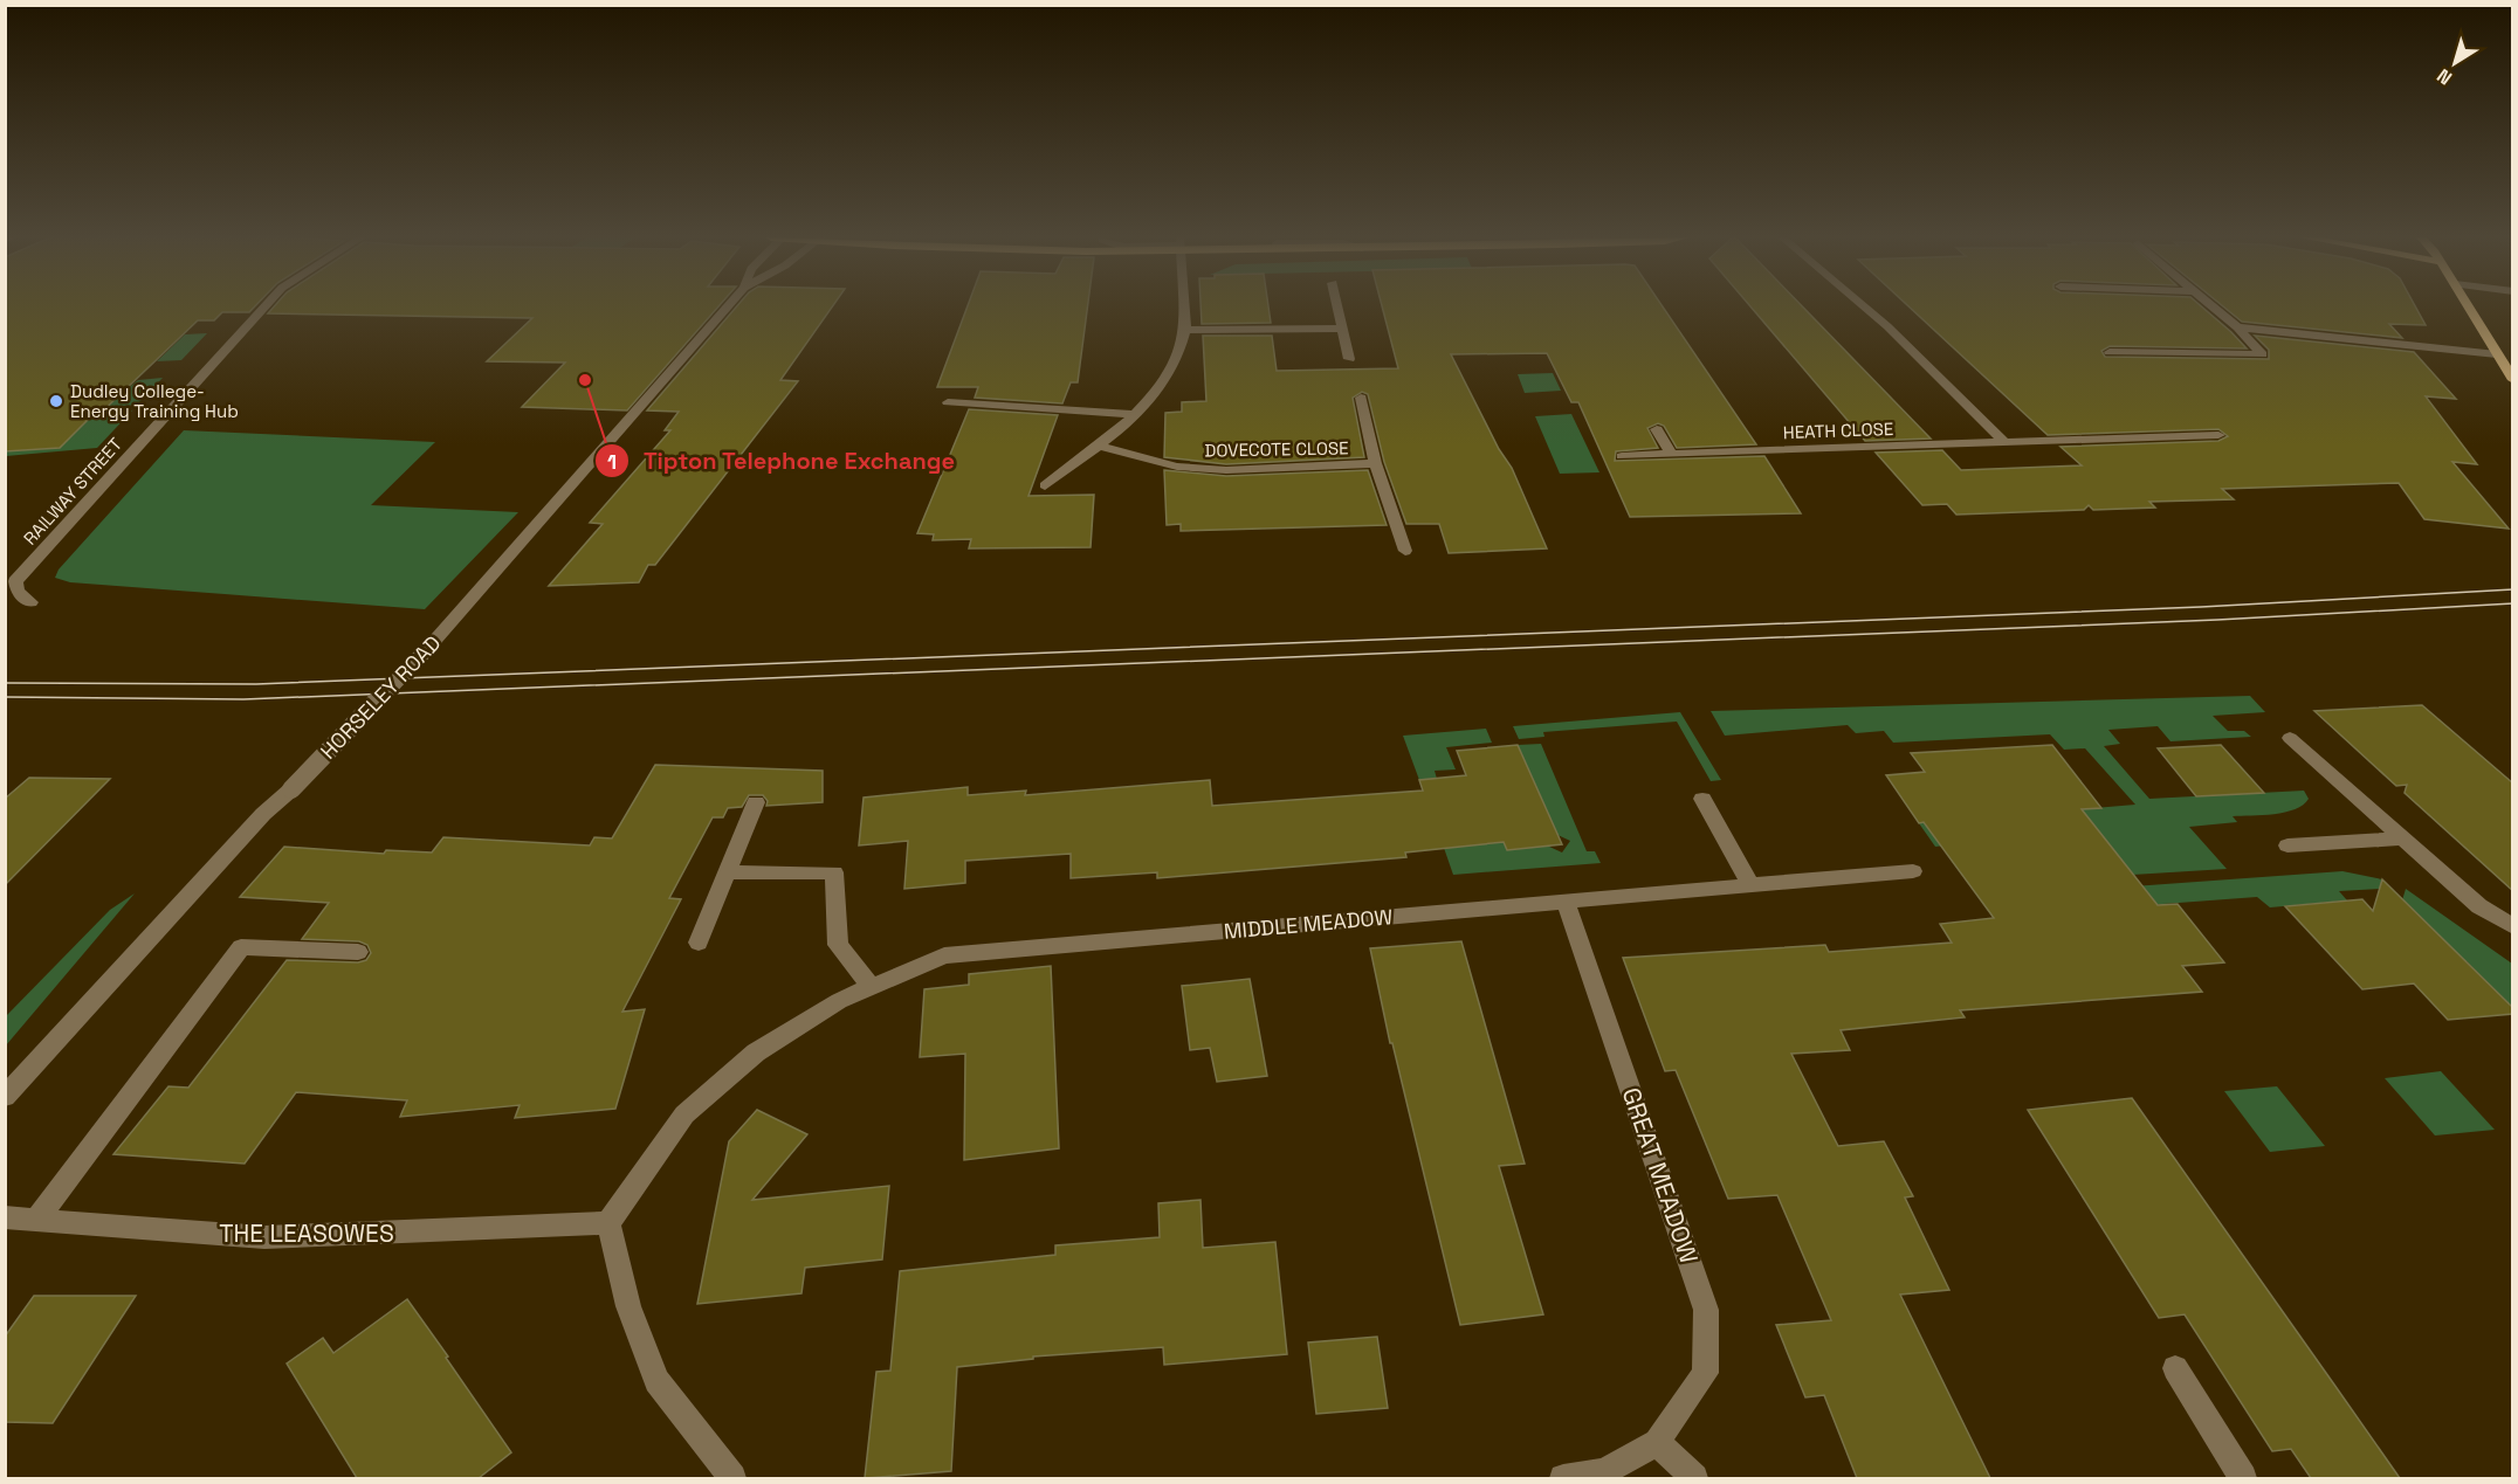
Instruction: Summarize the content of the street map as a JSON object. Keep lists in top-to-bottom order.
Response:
{
  "streets": {
    "street": [
      "HEATH CLOSE",
      "DOVECOTE CLOSE",
      "RAILWAY STREET",
      "HORSELEY ROAD",
      "MIDDLE MEADOW",
      "GREAT MEADOW",
      "THE LEASOWES"
    ]
  },
  "crossings": [
    ["MIDDLE MEADOW", "GREAT MEADOW"],
    ["MIDDLE MEADOW", "THE LEASOWES"]
  ],
  "places": ["Tipton Telephone Exchange", "Dudley College- Energy Training Hub"],
  "north": "bottom left"
}
